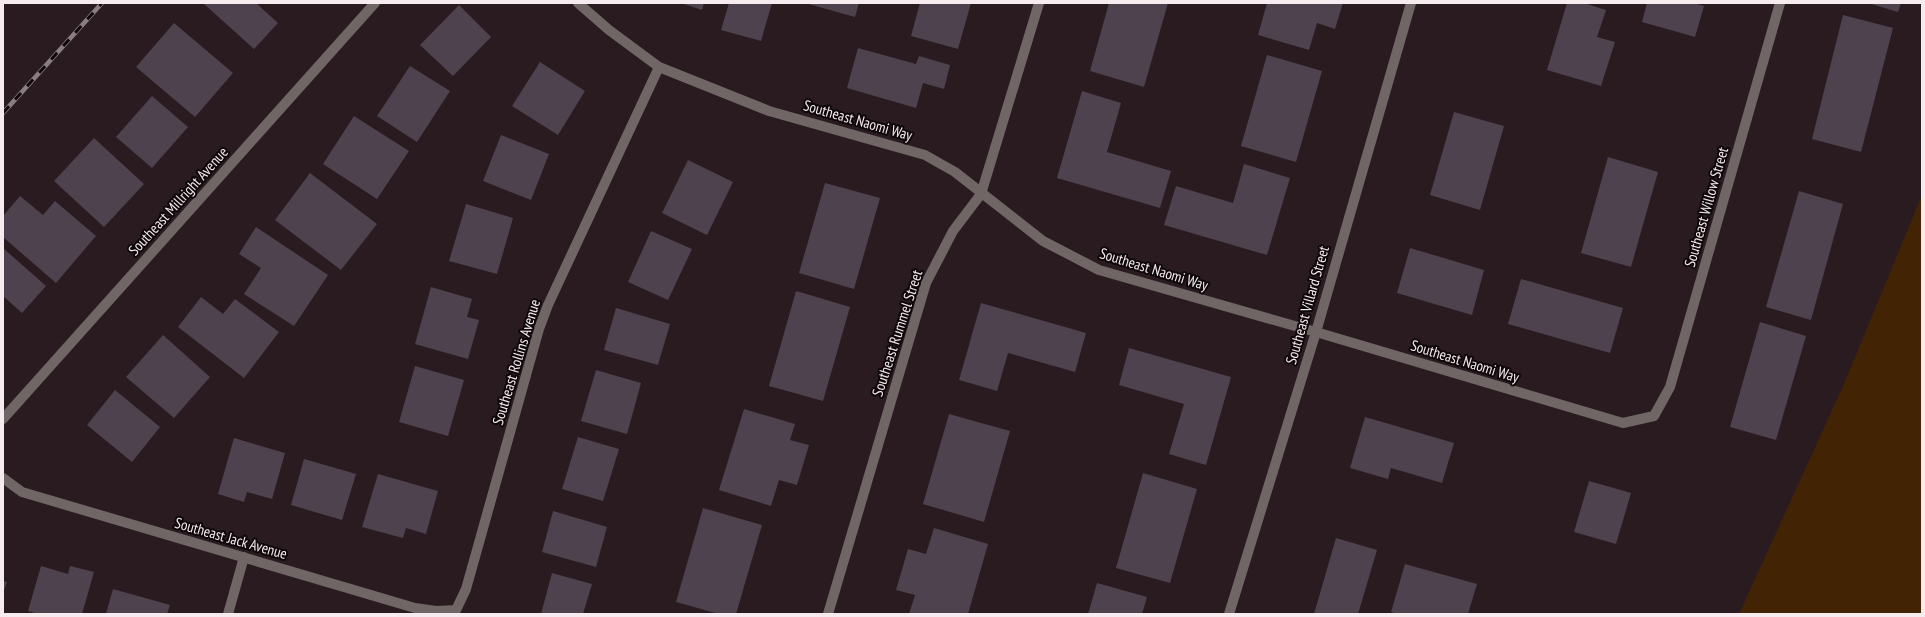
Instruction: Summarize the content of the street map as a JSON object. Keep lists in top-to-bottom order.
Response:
{
  "streets": {
    "street": [
      "Southeast Naomi Way",
      "Southeast Millright Avenue",
      "Southeast Willow Street",
      "Southeast Villard Street",
      "Southeast Rummel Street",
      "Southeast Rollins Avenue",
      "Southeast Jack Avenue"
    ]
  },
  "crossings": [
    ["Southeast Naomi Way", "Southeast Willow Street"],
    ["Southeast Naomi Way", "Southeast Villard Street"],
    ["Southeast Naomi Way", "Southeast Rummel Street"],
    ["Southeast Naomi Way", "Southeast Rollins Avenue"],
    ["Southeast Rollins Avenue", "Southeast Jack Avenue"]
  ]
}
